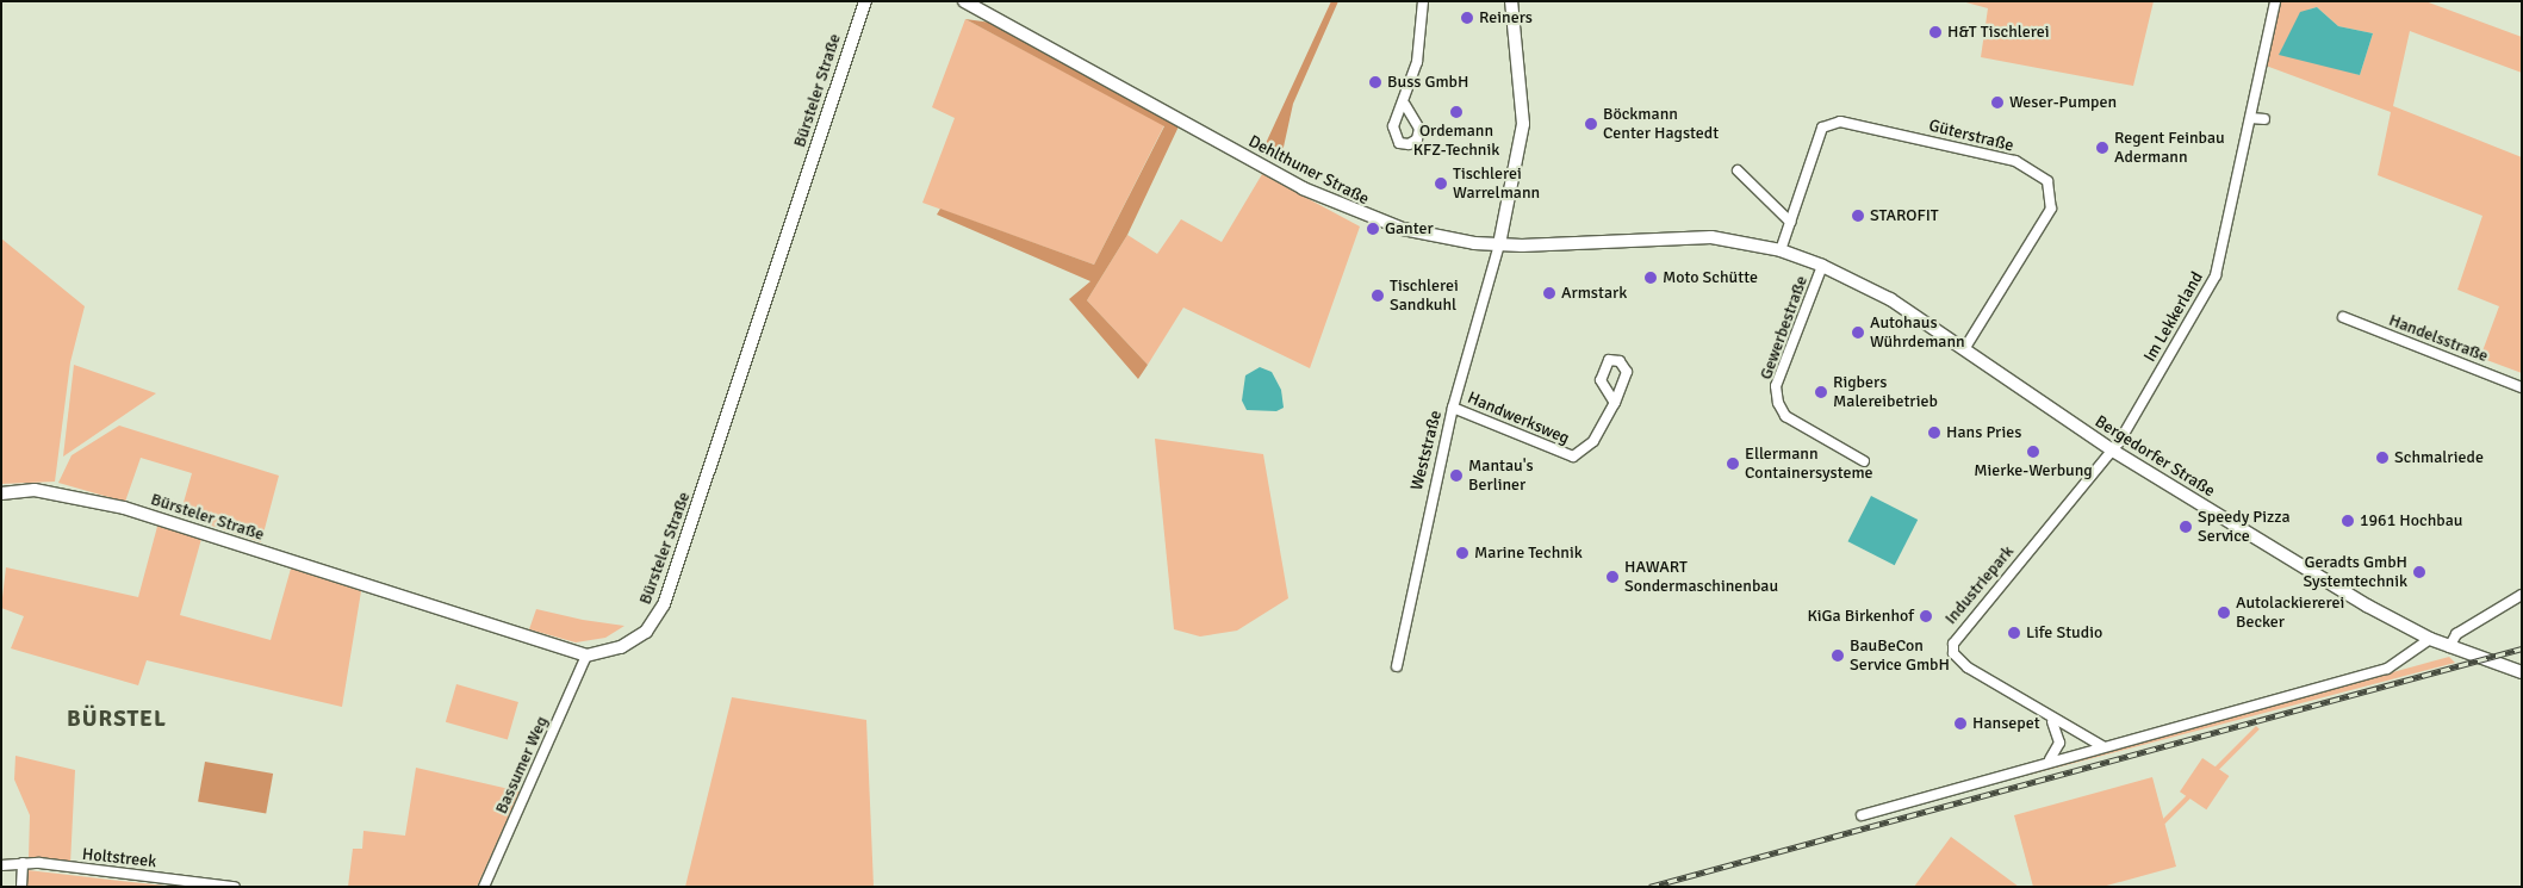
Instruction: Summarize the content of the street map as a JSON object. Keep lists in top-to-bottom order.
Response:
{
  "streets": {
    "street": [
      "Bürsteler Straße",
      "Güterstraße",
      "Dehlthuner Straße",
      "Im Lekkerland",
      "Gewerbestraße",
      "Handelsstraße",
      "Handwerksweg",
      "Weststraße",
      "Bergedorfer Straße",
      "Industriepark",
      "Bassumer Weg",
      "Holtstreek"
    ]
  },
  "crossings": [
    ["Bürsteler Straße", "Bassumer Weg"],
    ["Güterstraße", "Dehlthuner Straße"],
    ["Güterstraße", "Bergedorfer Straße"],
    ["Dehlthuner Straße", "Weststraße"],
    ["Dehlthuner Straße", "Bergedorfer Straße"],
    ["Im Lekkerland", "Bergedorfer Straße"],
    ["Im Lekkerland", "Industriepark"],
    ["Gewerbestraße", "Bergedorfer Straße"],
    ["Handwerksweg", "Weststraße"],
    ["Bergedorfer Straße", "Industriepark"]
  ],
  "districts": ["BÜRSTEL"],
  "places": [
    "Reiners",
    "H&T Tischlerei",
    "Buss GmbH",
    "Weser-Pumpen",
    "Ordemann KFZ-Technik",
    "Böckmann Center Hagstedt",
    "Regent Feinbau Adermann",
    "Tischlerei Warrelmann",
    "STAROFIT",
    "Ganter",
    "Moto Schütte",
    "Armstark",
    "Tischlerei Sandkuhl",
    "Autohaus Wührdemann",
    "Rigbers Malereibetrieb",
    "Hans Pries",
    "Mierke-Werbung",
    "Schmalriede",
    "Ellermann Containersysteme",
    "Mantau's Berliner",
    "1961 Hochbau",
    "Speedy Pizza Service",
    "Marine Technik",
    "Geradts GmbH Systemtechnik",
    "HAWART Sondermaschinenbau",
    "Autolackiererei Becker",
    "KiGa Birkenhof",
    "Life Studio",
    "BauBeCon Service GmbH",
    "Hansepet"
  ]
}
